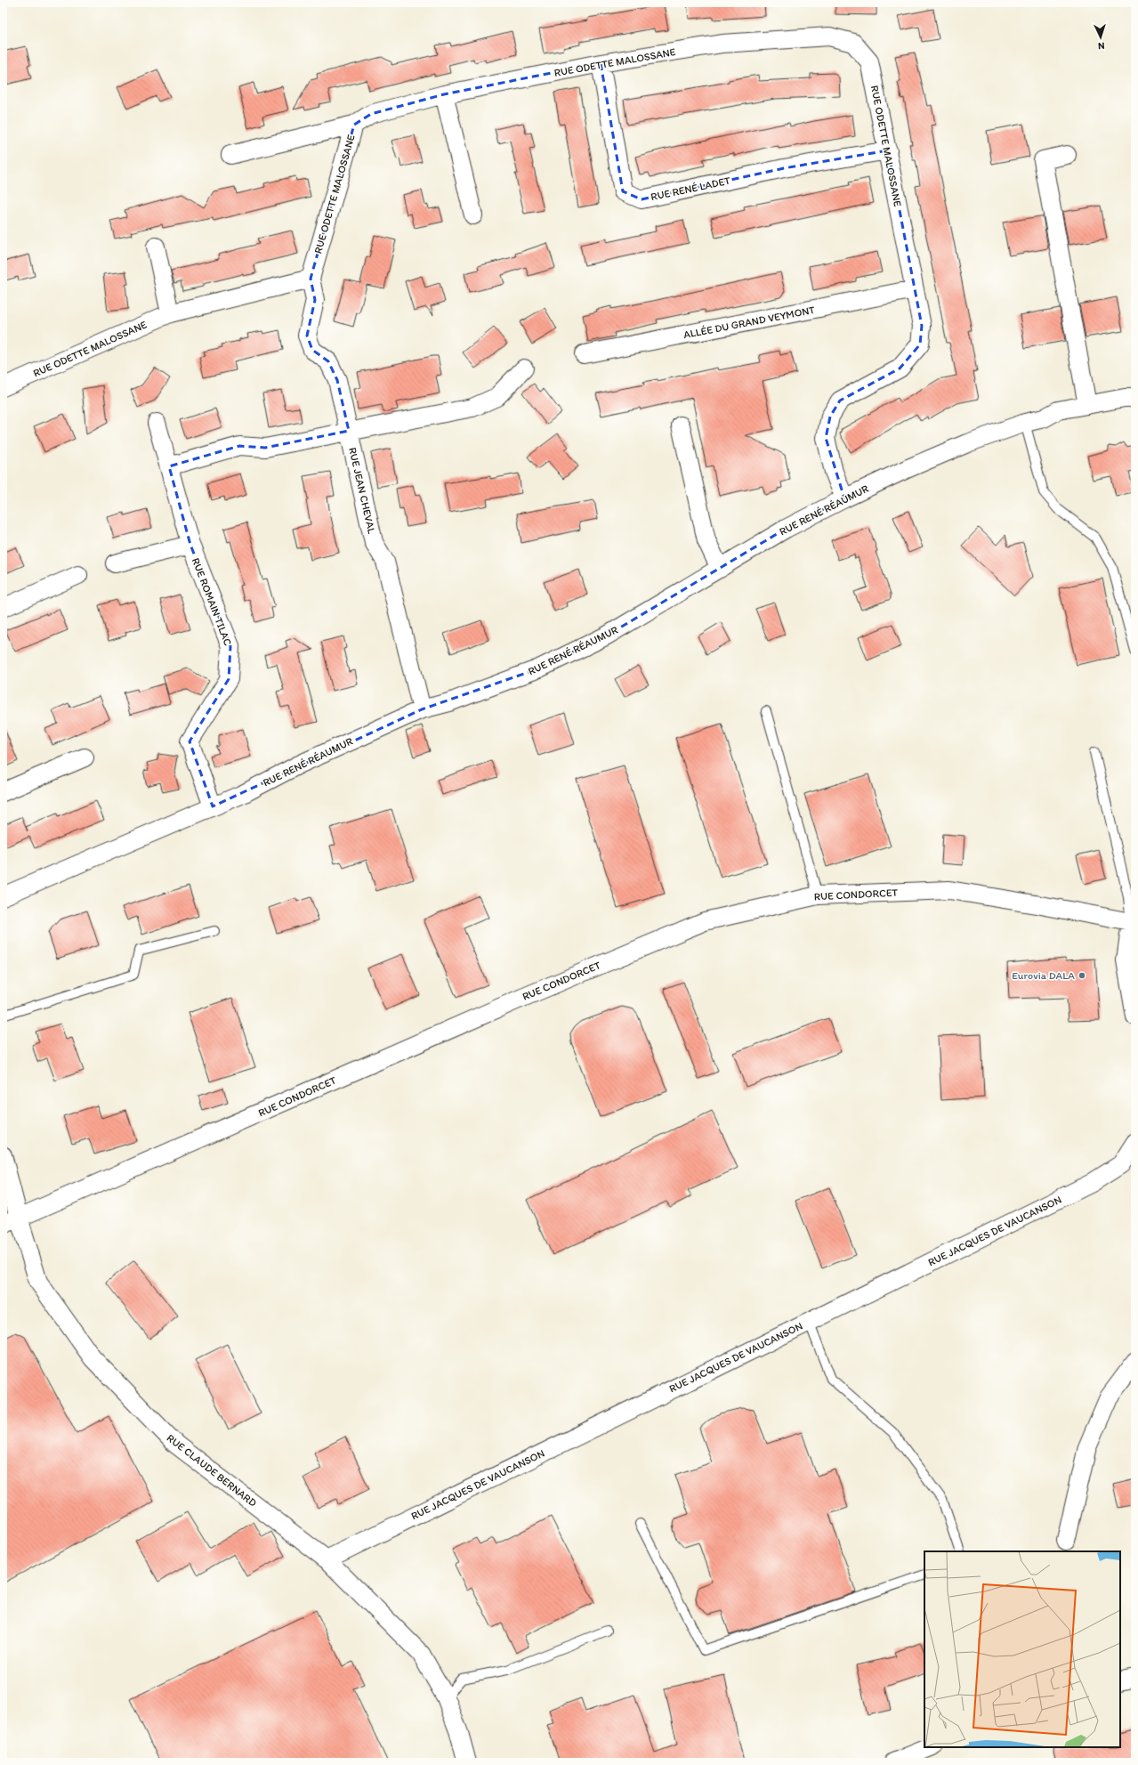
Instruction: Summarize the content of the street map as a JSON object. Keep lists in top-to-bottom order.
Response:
{
  "streets": {
    "street": [
      "RUE ODETTE MALOSSANE",
      "RUE RENÉ LADET",
      "ALLÉE DU GRAND VEYMONT",
      "RUE JEAN CHEVAL",
      "RUE RENÉ RÉAUMUR",
      "RUE ROMAIN TILAC",
      "RUE CONDORCET",
      "RUE JACQUES DE VAUCANSON",
      "RUE CLAUDE BERNARD"
    ]
  },
  "crossings": [
    ["RUE ODETTE MALOSSANE", "RUE RENÉ LADET"],
    ["RUE ODETTE MALOSSANE", "ALLÉE DU GRAND VEYMONT"],
    ["RUE ODETTE MALOSSANE", "RUE JEAN CHEVAL"],
    ["RUE ODETTE MALOSSANE", "RUE RENÉ RÉAUMUR"],
    ["RUE JEAN CHEVAL", "RUE RENÉ RÉAUMUR"],
    ["RUE RENÉ RÉAUMUR", "RUE ROMAIN TILAC"],
    ["RUE CONDORCET", "RUE CLAUDE BERNARD"],
    ["RUE JACQUES DE VAUCANSON", "RUE CLAUDE BERNARD"]
  ],
  "places": ["Eurovia DALA"],
  "north": "bottom"
}
